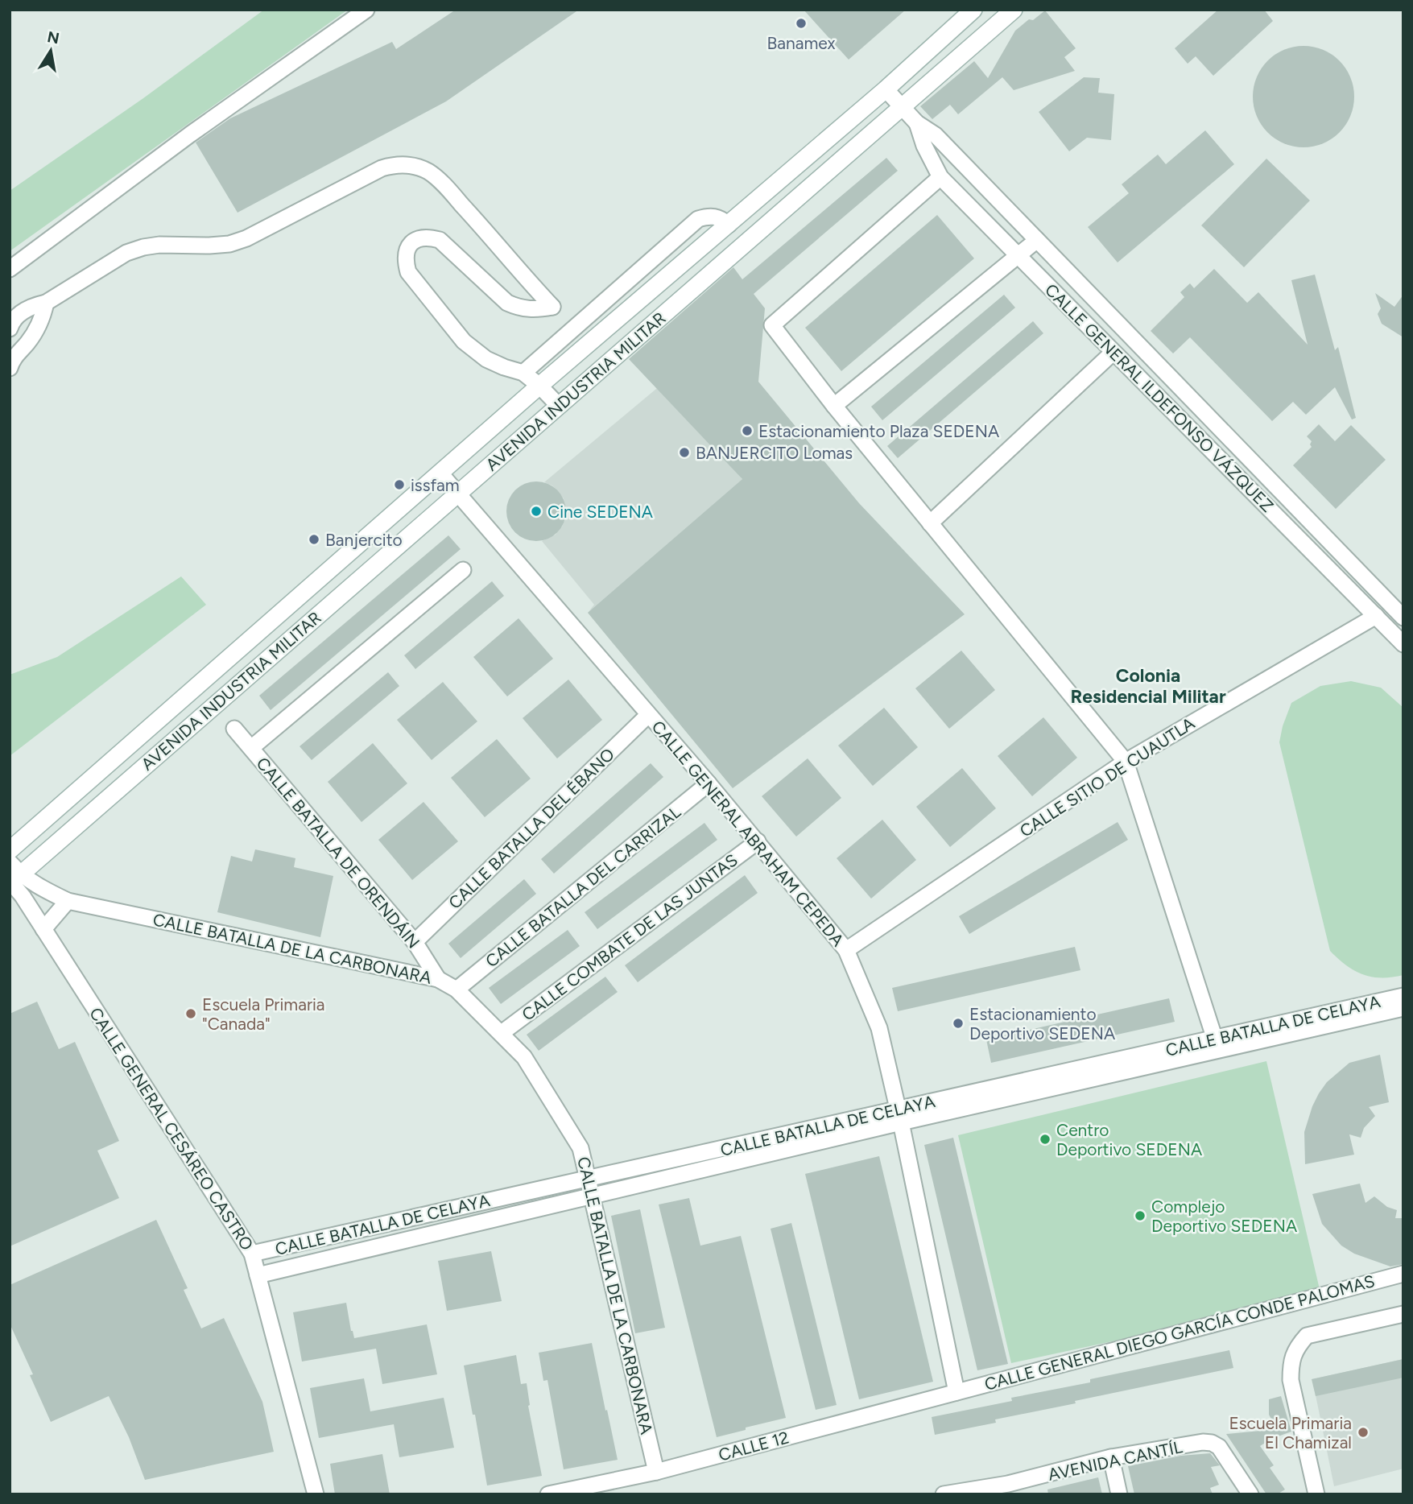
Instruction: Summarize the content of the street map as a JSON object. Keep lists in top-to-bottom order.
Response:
{
  "streets": {
    "main road": ["AVENIDA INDUSTRIA MILITAR"],
    "street": [
      "CALLE GENERAL ILDEFONSO VÁZQUEZ",
      "CALLE SITIO DE CUAUTLA",
      "CALLE BATALLA DEL ÉBANO",
      "CALLE GENERAL ABRAHAM CEPEDA",
      "CALLE BATALLA DE ORENDÁIN",
      "CALLE BATALLA DEL CARRIZAL",
      "CALLE COMBATE DE LAS JUNTAS",
      "CALLE BATALLA DE LA CARBONARA",
      "CALLE BATALLA DE CELAYA",
      "CALLE GENERAL CESÁREO CASTRO",
      "CALLE GENERAL DIEGO GARCÍA CONDE PALOMAS",
      "CALLE 12",
      "AVENIDA CANTÍL"
    ]
  },
  "crossings": [
    ["AVENIDA INDUSTRIA MILITAR", "CALLE GENERAL ILDEFONSO VÁZQUEZ"],
    ["AVENIDA INDUSTRIA MILITAR", "CALLE GENERAL ABRAHAM CEPEDA"],
    ["AVENIDA INDUSTRIA MILITAR", "CALLE BATALLA DE LA CARBONARA"],
    ["AVENIDA INDUSTRIA MILITAR", "CALLE GENERAL CESÁREO CASTRO"],
    ["CALLE GENERAL ILDEFONSO VÁZQUEZ", "CALLE SITIO DE CUAUTLA"],
    ["CALLE SITIO DE CUAUTLA", "CALLE GENERAL ABRAHAM CEPEDA"],
    ["CALLE BATALLA DEL ÉBANO", "CALLE GENERAL ABRAHAM CEPEDA"],
    ["CALLE BATALLA DEL ÉBANO", "CALLE BATALLA DE ORENDÁIN"],
    ["CALLE GENERAL ABRAHAM CEPEDA", "CALLE BATALLA DEL CARRIZAL"],
    ["CALLE GENERAL ABRAHAM CEPEDA", "CALLE COMBATE DE LAS JUNTAS"],
    ["CALLE GENERAL ABRAHAM CEPEDA", "CALLE BATALLA DE CELAYA"],
    ["CALLE GENERAL ABRAHAM CEPEDA", "CALLE GENERAL DIEGO GARCÍA CONDE PALOMAS"],
    ["CALLE GENERAL ABRAHAM CEPEDA", "CALLE 12"],
    ["CALLE BATALLA DE ORENDÁIN", "CALLE BATALLA DE LA CARBONARA"],
    ["CALLE BATALLA DEL CARRIZAL", "CALLE BATALLA DE LA CARBONARA"],
    ["CALLE COMBATE DE LAS JUNTAS", "CALLE BATALLA DE LA CARBONARA"],
    ["CALLE BATALLA DE LA CARBONARA", "CALLE BATALLA DE CELAYA"],
    ["CALLE BATALLA DE LA CARBONARA", "CALLE GENERAL CESÁREO CASTRO"],
    ["CALLE BATALLA DE LA CARBONARA", "CALLE 12"],
    ["CALLE BATALLA DE CELAYA", "CALLE GENERAL CESÁREO CASTRO"],
    ["CALLE GENERAL DIEGO GARCÍA CONDE PALOMAS", "CALLE 12"]
  ],
  "districts": ["Colonia Residencial Militar"],
  "places": [
    "Banamex",
    "Estacionamiento Plaza SEDENA",
    "BANJERCITO Lomas",
    "issfam",
    "Cine SEDENA",
    "Banjercito",
    "Escuela Primaria \"Canada\"",
    "Estacionamiento Deportivo SEDENA",
    "Centro Deportivo SEDENA",
    "Complejo Deportivo SEDENA",
    "Escuela Primaria El Chamizal"
  ],
  "north": "top"
}
